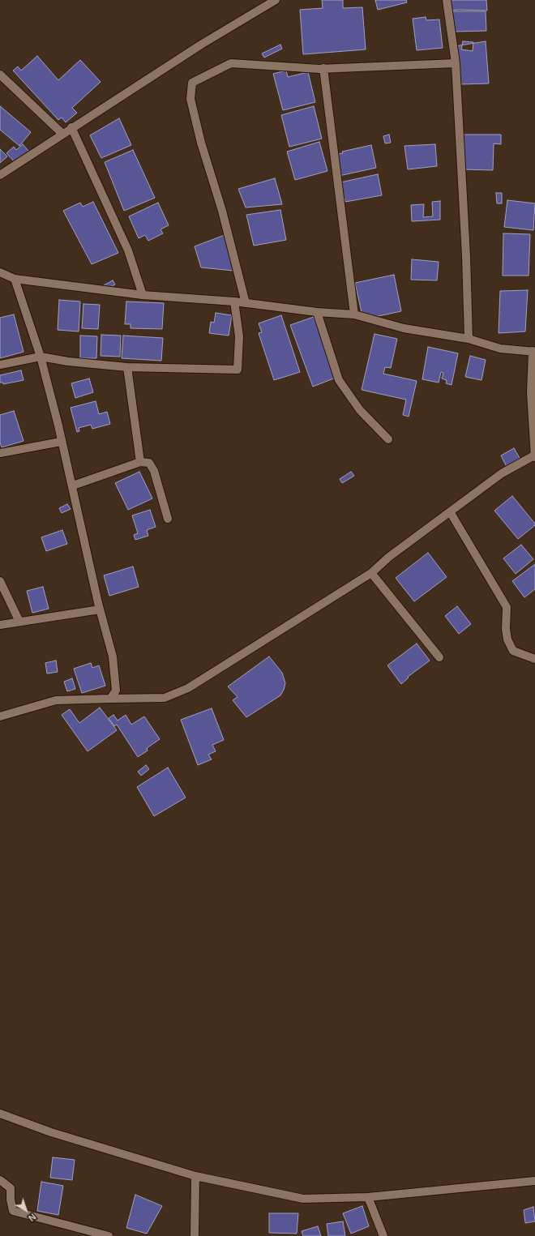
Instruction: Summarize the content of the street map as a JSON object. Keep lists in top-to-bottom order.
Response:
{
  "north": "bottom right"
}
